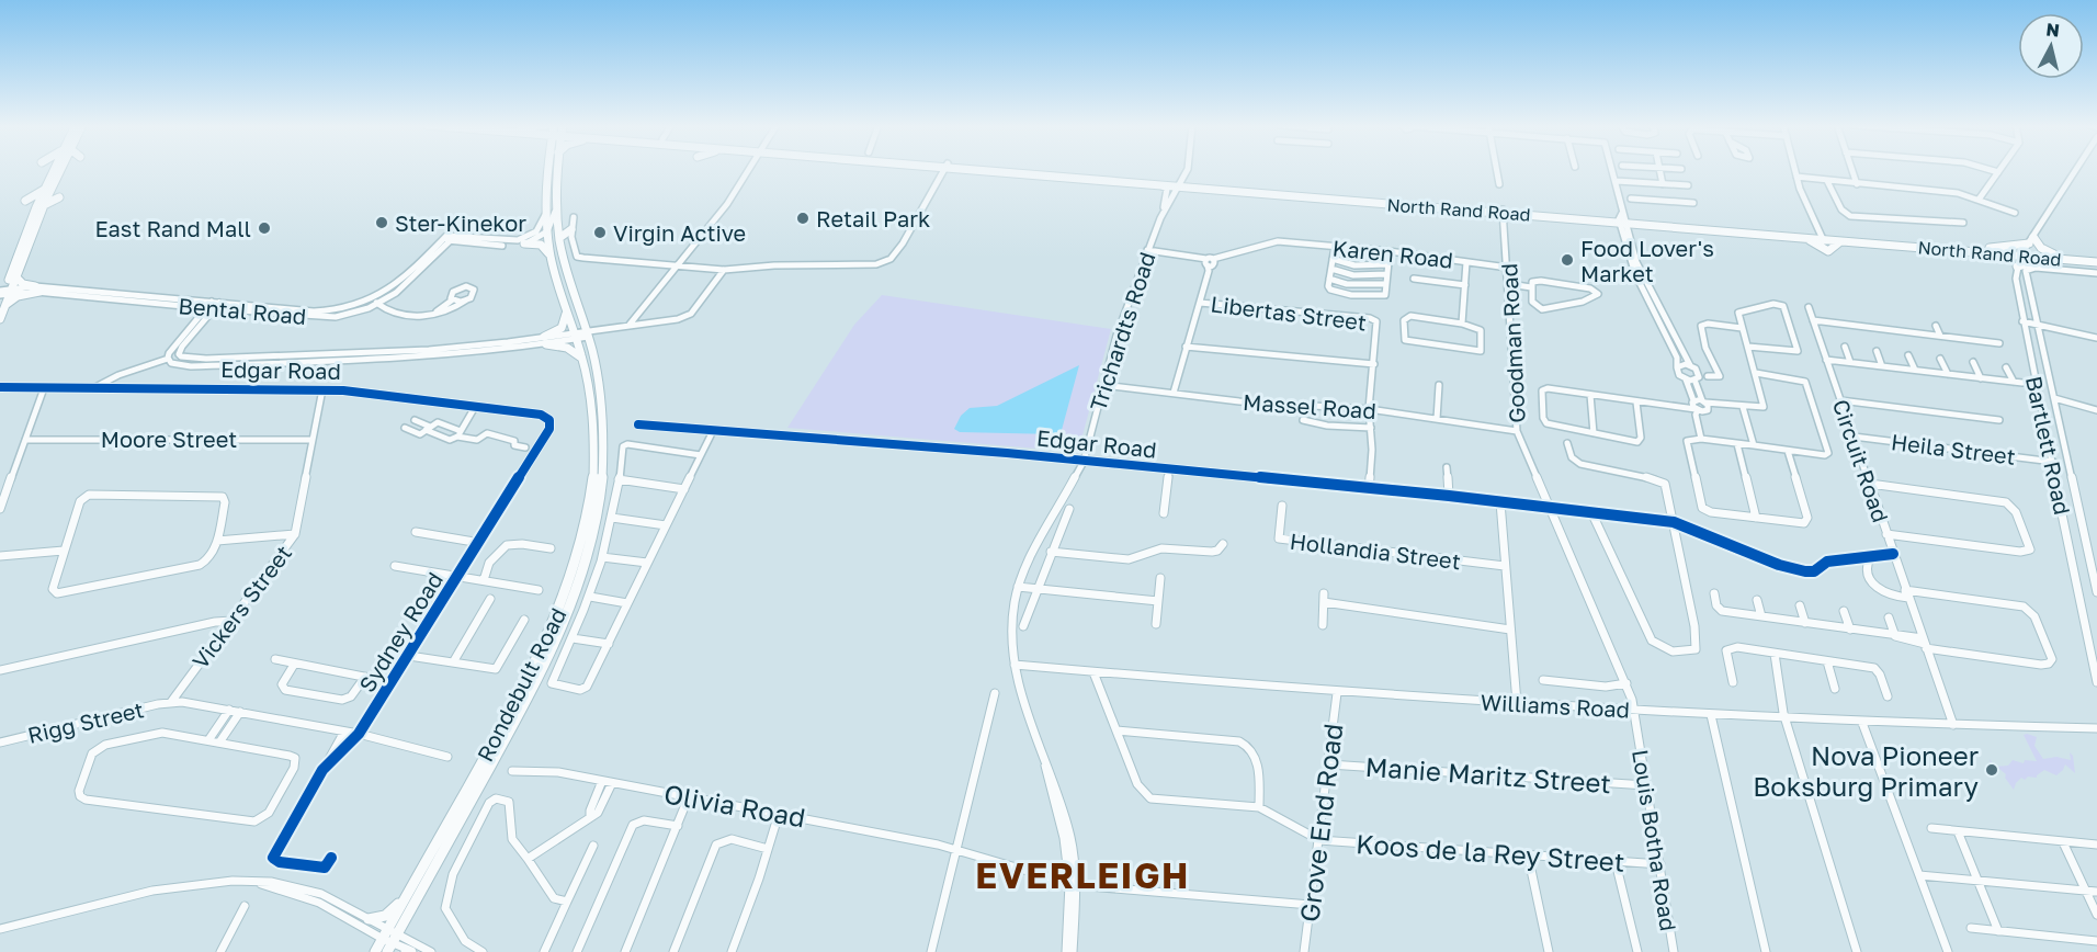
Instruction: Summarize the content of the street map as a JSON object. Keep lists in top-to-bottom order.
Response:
{
  "streets": {
    "main road": ["North Rand Road", "Rondebult Road"],
    "street": [
      "Karen Road",
      "Bental Road",
      "Libertas Street",
      "Trichardts Road",
      "Goodman Road",
      "Edgar Road",
      "Massel Road",
      "Moore Street",
      "Bartlett Road",
      "Heila Street",
      "Circuit Road",
      "Hollandia Street",
      "Vickers Street",
      "Sydney Road",
      "Williams Road",
      "Rigg Street",
      "Manie Maritz Street",
      "Olivia Road",
      "Grove End Road",
      "Louis Botha Road",
      "Koos de la Rey Street"
    ]
  },
  "crossings": [
    ["North Rand Road", "Trichardts Road"],
    ["North Rand Road", "Goodman Road"],
    ["North Rand Road", "Bartlett Road"],
    ["Karen Road", "Goodman Road"],
    ["Trichardts Road", "Edgar Road"],
    ["Trichardts Road", "Massel Road"],
    ["Trichardts Road", "Williams Road"],
    ["Trichardts Road", "Olivia Road"],
    ["Goodman Road", "Edgar Road"],
    ["Goodman Road", "Massel Road"],
    ["Goodman Road", "Louis Botha Road"],
    ["Edgar Road", "Circuit Road"],
    ["Edgar Road", "Vickers Street"],
    ["Edgar Road", "Sydney Road"],
    ["Edgar Road", "Louis Botha Road"],
    ["Moore Street", "Vickers Street"],
    ["Bartlett Road", "Heila Street"],
    ["Heila Street", "Circuit Road"],
    ["Circuit Road", "Williams Road"],
    ["Vickers Street", "Rigg Street"],
    ["Williams Road", "Grove End Road"],
    ["Williams Road", "Louis Botha Road"],
    ["Manie Maritz Street", "Grove End Road"],
    ["Manie Maritz Street", "Louis Botha Road"],
    ["Olivia Road", "Grove End Road"],
    ["Grove End Road", "Koos de la Rey Street"],
    ["Louis Botha Road", "Koos de la Rey Street"]
  ],
  "districts": ["EVERLEIGH"],
  "places": [
    "Retail Park",
    "Ster-Kinekor",
    "East Rand Mall",
    "Virgin Active",
    "Food Lover's Market",
    "Nova Pioneer Boksburg Primary"
  ],
  "north": "top"
}
